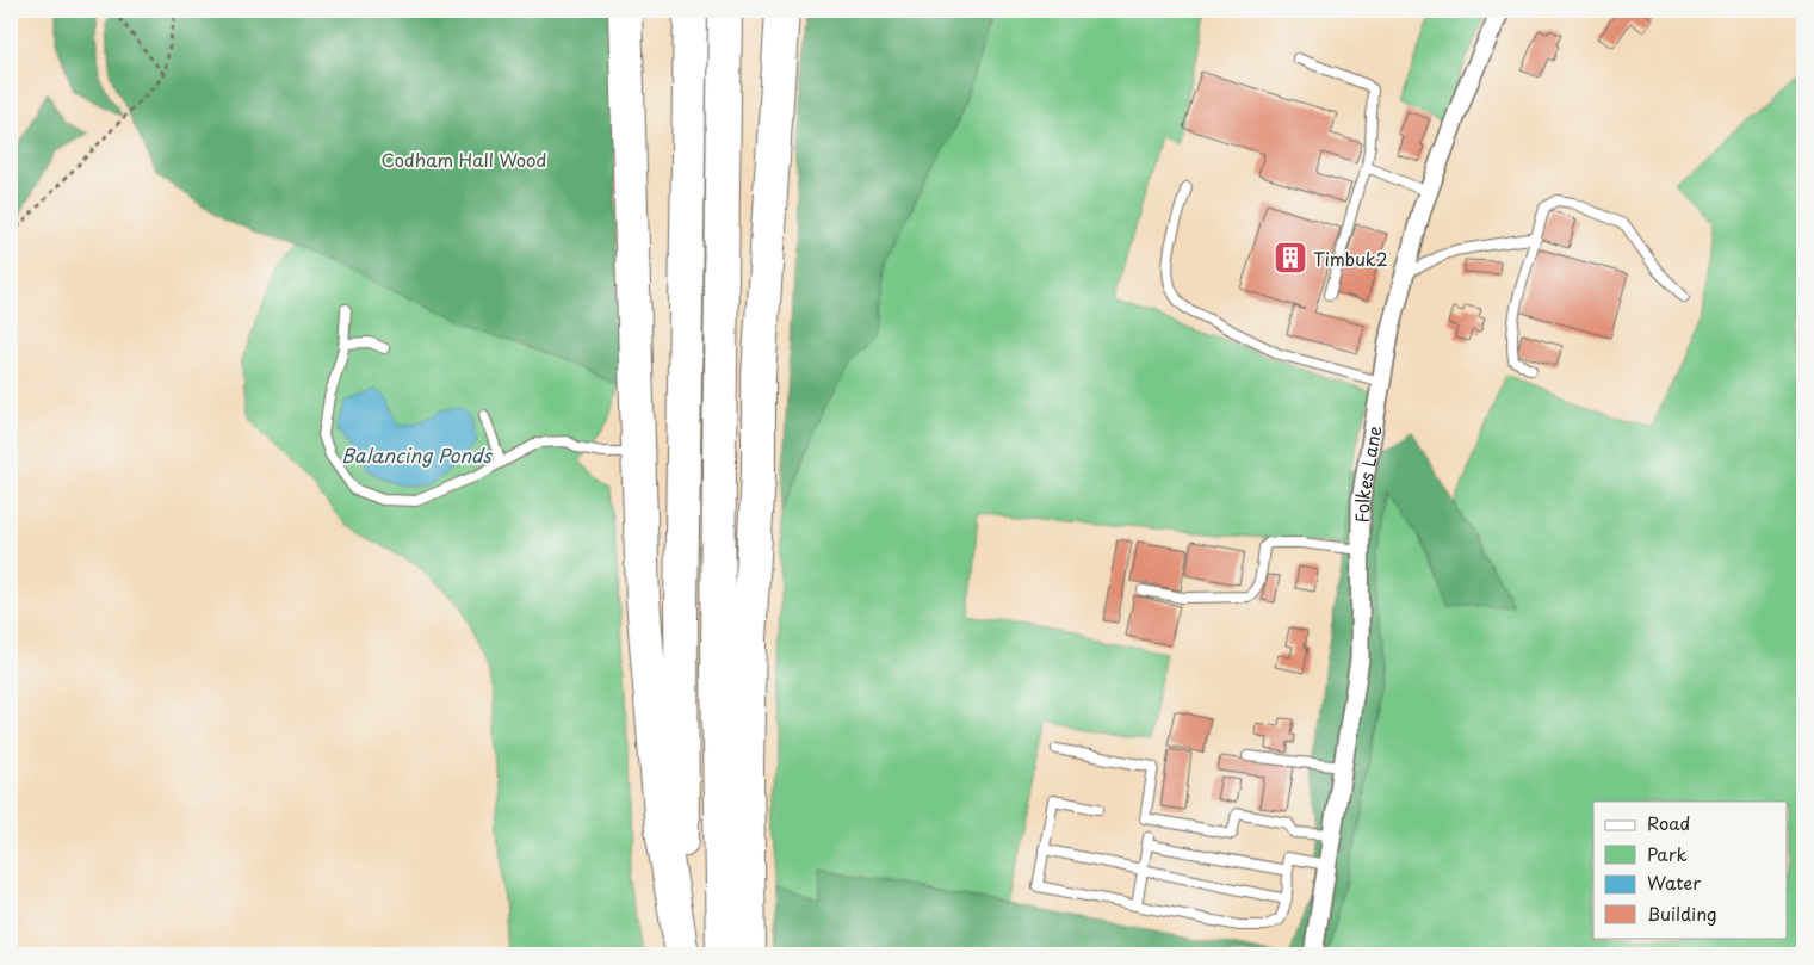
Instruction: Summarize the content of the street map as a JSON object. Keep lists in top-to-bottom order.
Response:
{
  "streets": {
    "street": ["Folkes Lane"]
  },
  "water": ["Balancing Ponds"],
  "parks": ["Codham Hall Wood"],
  "places": {
    "building": ["Timbuk2"]
  },
  "legend": [
    "Road",
    "Park",
    "Water",
    "Building"
  ]
}
